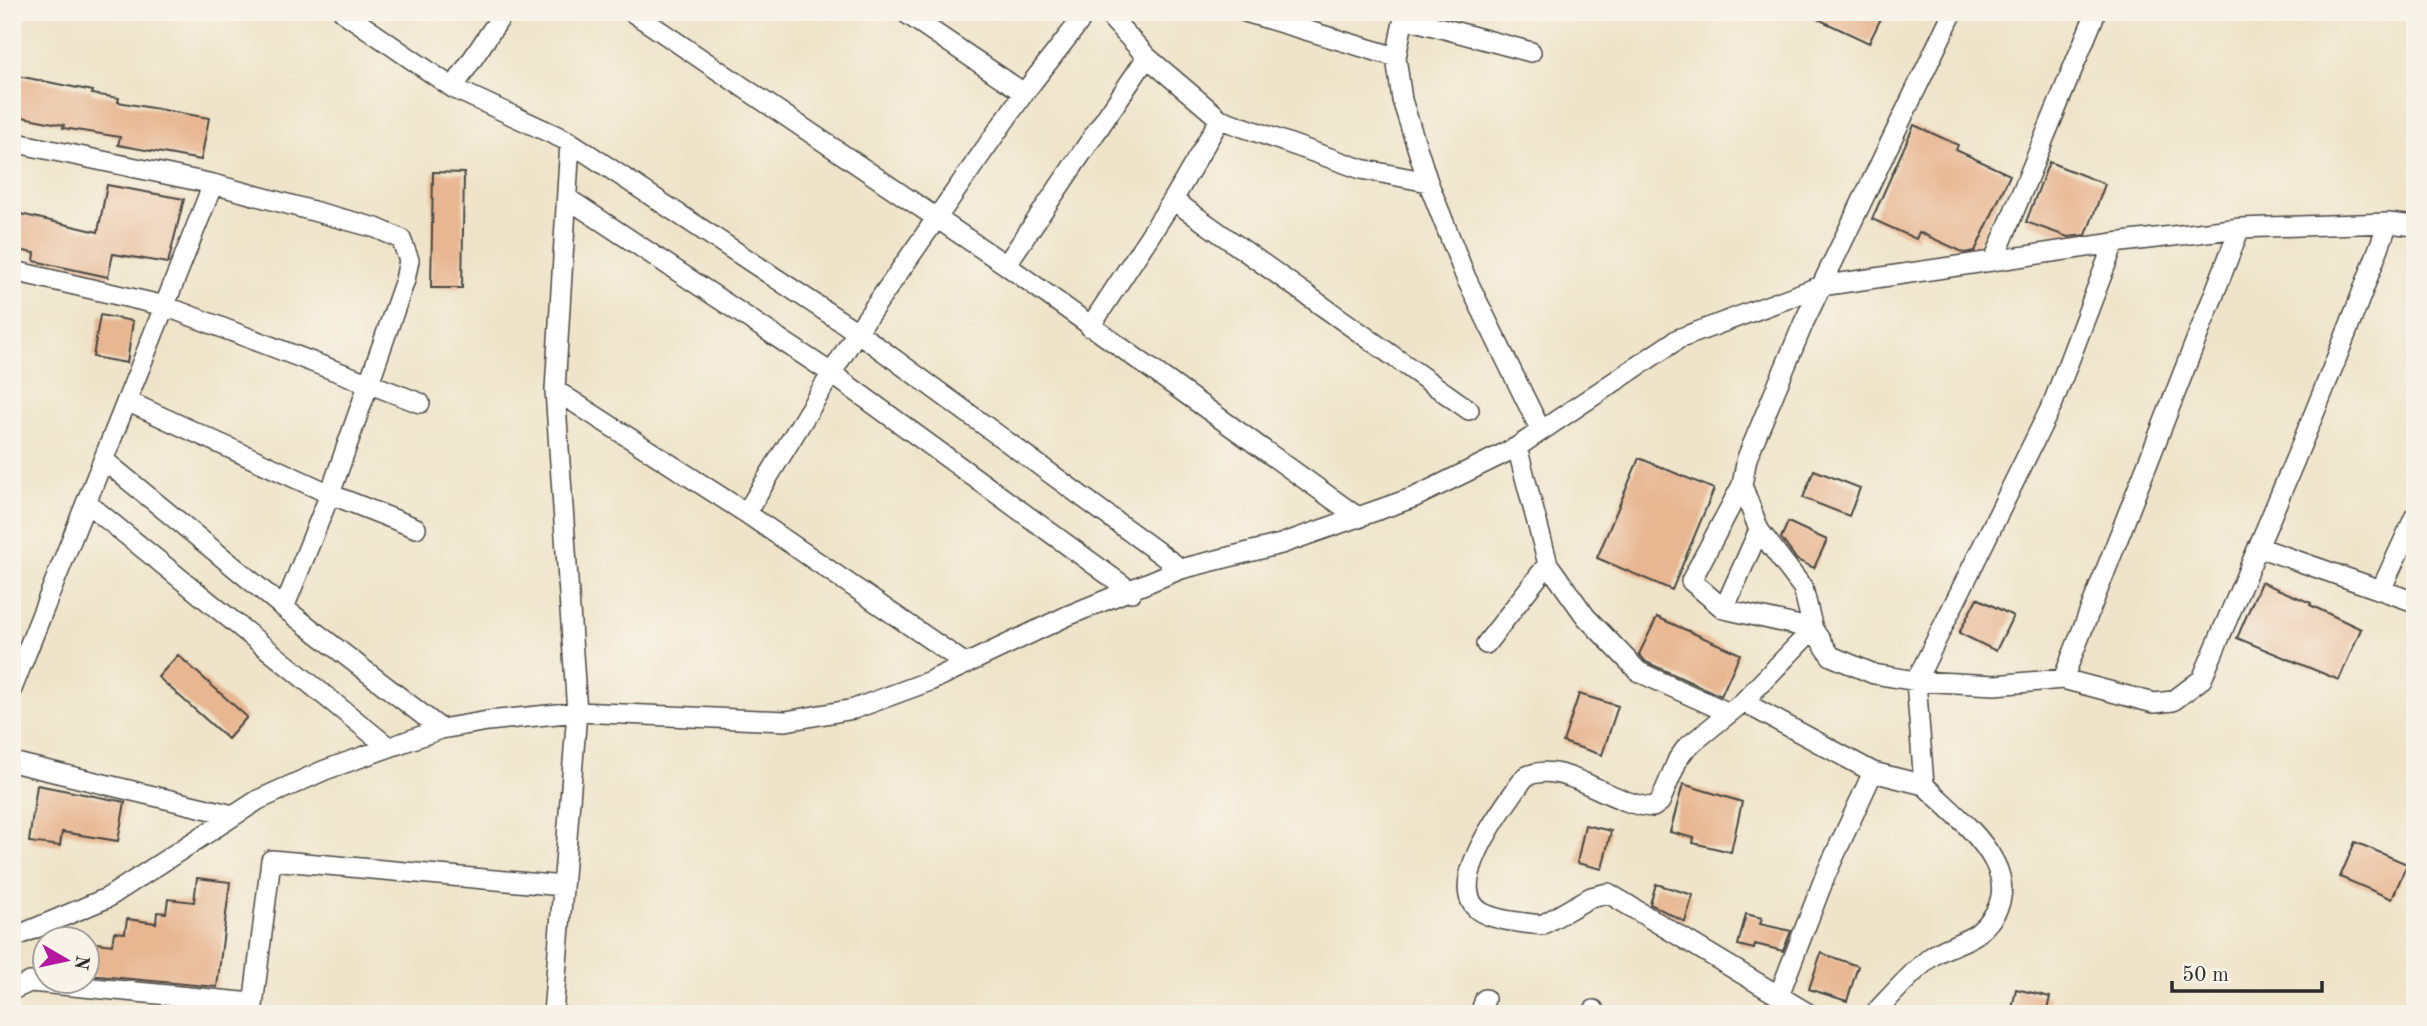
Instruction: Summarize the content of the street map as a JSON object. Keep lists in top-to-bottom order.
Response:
{
  "scale_bar": "50 m",
  "north": "right"
}
